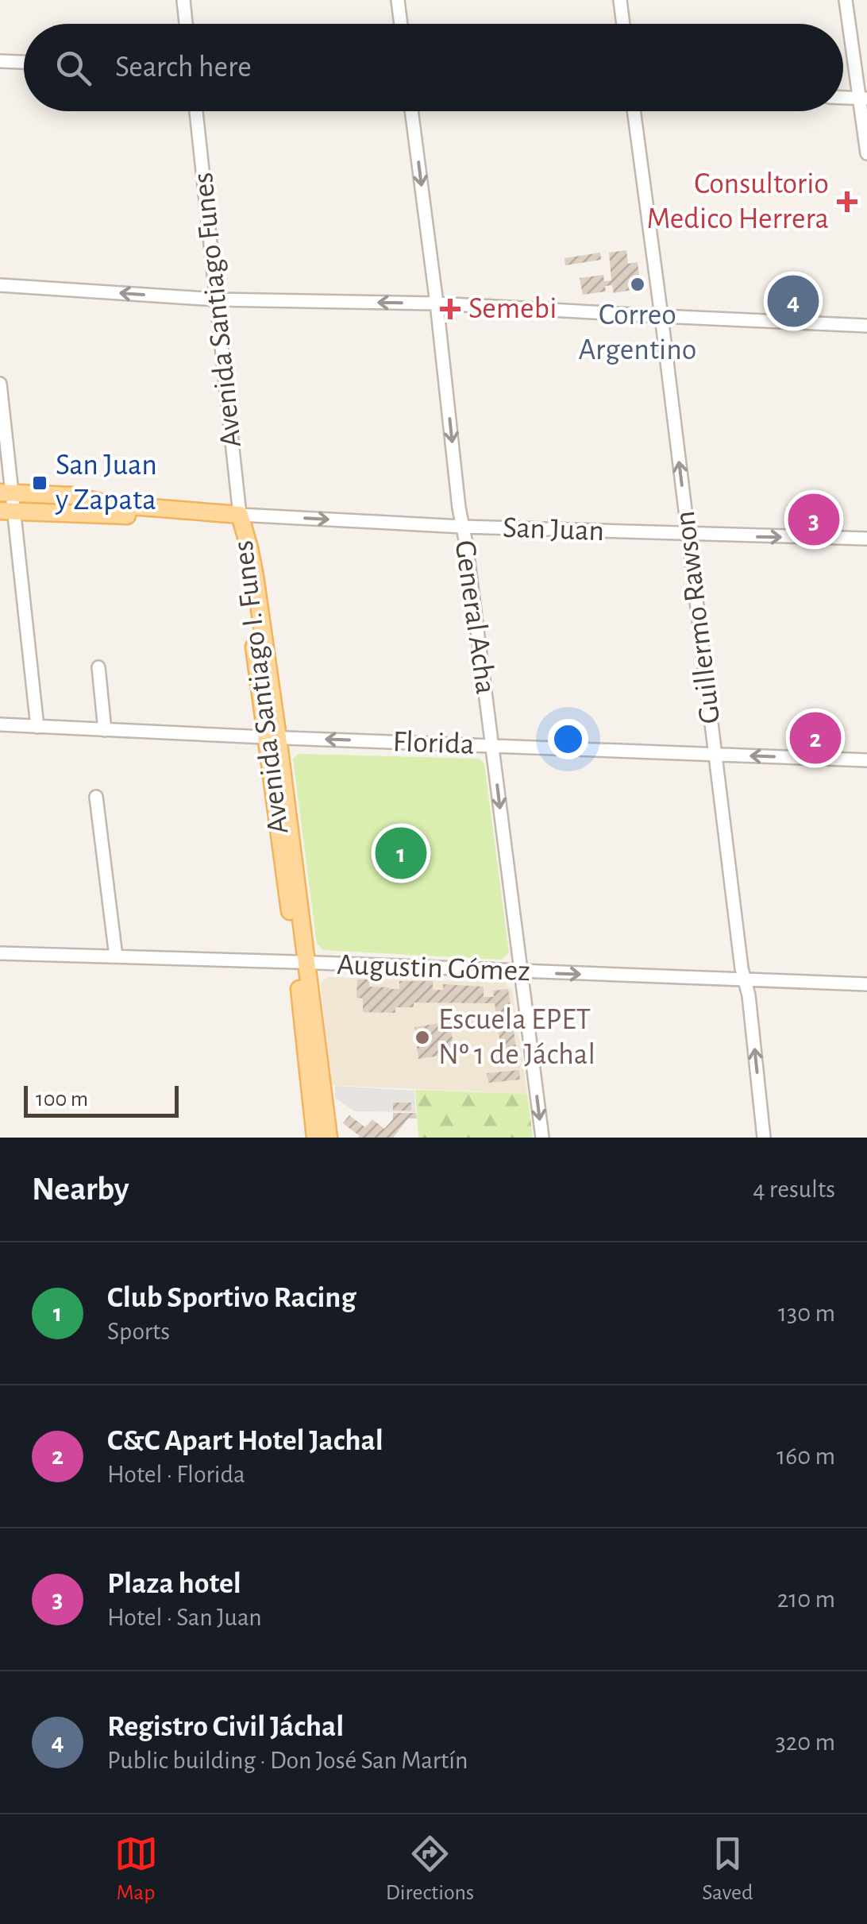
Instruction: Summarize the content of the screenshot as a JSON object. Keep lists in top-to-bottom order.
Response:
{
  "streets": {
    "main road": ["San Juan", "Avenida Santiago I. Funes"],
    "street": [
      "Avenida Santiago Funes",
      "General Acha",
      "Guillermo Rawson",
      "Florida",
      "Augustin Gómez"
    ]
  },
  "crossings": [
    ["Avenida Santiago Funes", "San Juan"],
    ["Avenida Santiago Funes", "Avenida Santiago I. Funes"],
    ["San Juan", "General Acha"],
    ["San Juan", "Guillermo Rawson"],
    ["San Juan", "Avenida Santiago I. Funes"],
    ["General Acha", "Florida"],
    ["General Acha", "Augustin Gómez"],
    ["Guillermo Rawson", "Florida"],
    ["Guillermo Rawson", "Augustin Gómez"],
    ["Avenida Santiago I. Funes", "Florida"],
    ["Avenida Santiago I. Funes", "Augustin Gómez"]
  ],
  "one_way": [
    "San Juan",
    "General Acha",
    "Guillermo Rawson",
    "Florida"
  ],
  "places": {
    "health": ["Consultorio Medico Herrera", "Semebi"],
    "other": ["Correo Argentino", "Escuela EPET Nº 1 de Jáchal"],
    "transit": ["San Juan y Zapata"]
  },
  "scale_bar": "100 m",
  "page": {
    "search": "Search here",
    "pins": [
      "4",
      "3",
      "2",
      "1"
    ],
    "scale": "100 m",
    "heading": ["Nearby", "4 results"],
    "list": [
      {
        "mark": "1",
        "name": "Club Sportivo Racing",
        "note": "Sports",
        "value": "130 m"
      },
      {
        "mark": "2",
        "name": "C&C Apart Hotel Jachal",
        "note": "Hotel · Florida",
        "value": "160 m"
      },
      {
        "mark": "3",
        "name": "Plaza hotel",
        "note": "Hotel · San Juan",
        "value": "210 m"
      },
      {
        "mark": "4",
        "name": "Registro Civil Jáchal",
        "note": "Public building · Don José San Martín",
        "value": "320 m"
      }
    ],
    "nav": ["Map", "Directions", "Saved"]
  }
}
